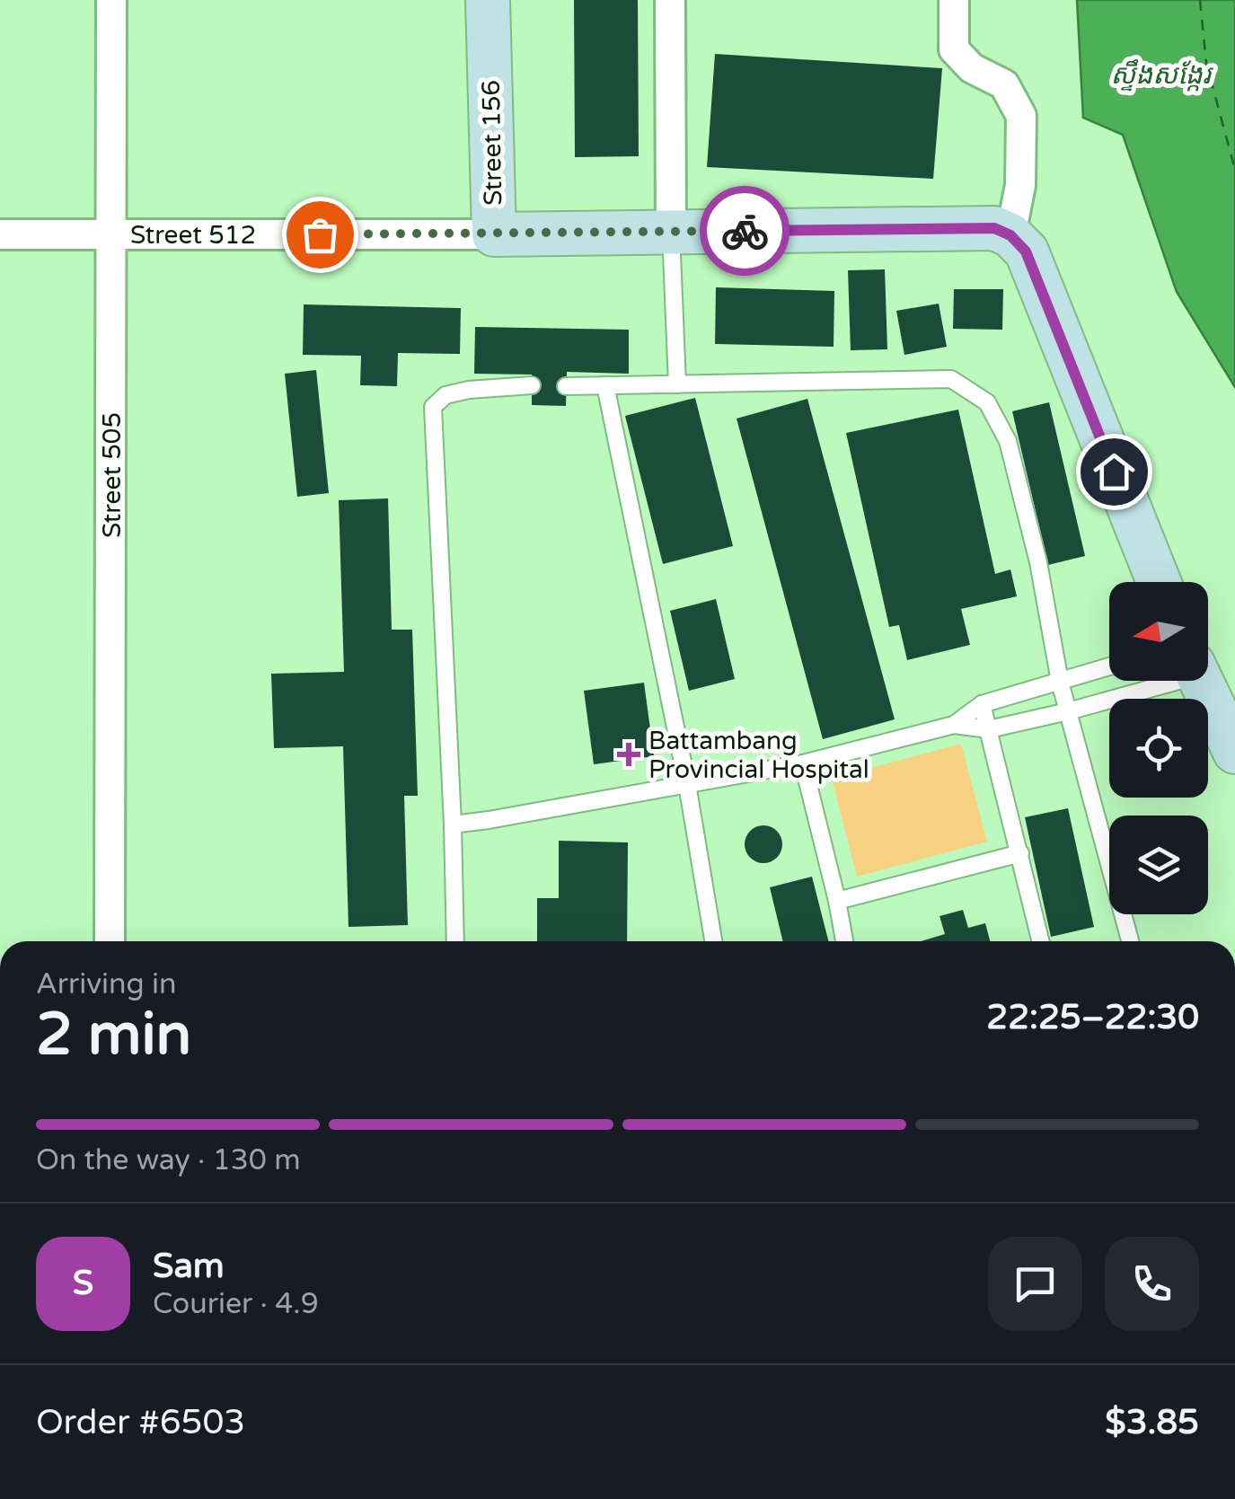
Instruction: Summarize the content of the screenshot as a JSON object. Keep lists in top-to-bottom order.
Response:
{
  "streets": {
    "street": ["Street 156", "Street 512", "Street 505"]
  },
  "crossings": [
    ["Street 156", "Street 512"],
    ["Street 512", "Street 505"]
  ],
  "water": ["ស្ទឹងសង្កែរ"],
  "places": {
    "health": ["Battambang Provincial Hospital"]
  },
  "north": "left",
  "page": {
    "heading": ["2 min", "Arriving in", "22:25–22:30"],
    "panel": [
      "Sam",
      "Courier · 4.9",
      "Order #6503",
      "$3.85"
    ],
    "bar": "On the way · 130 m",
    "round": "S"
  }
}
